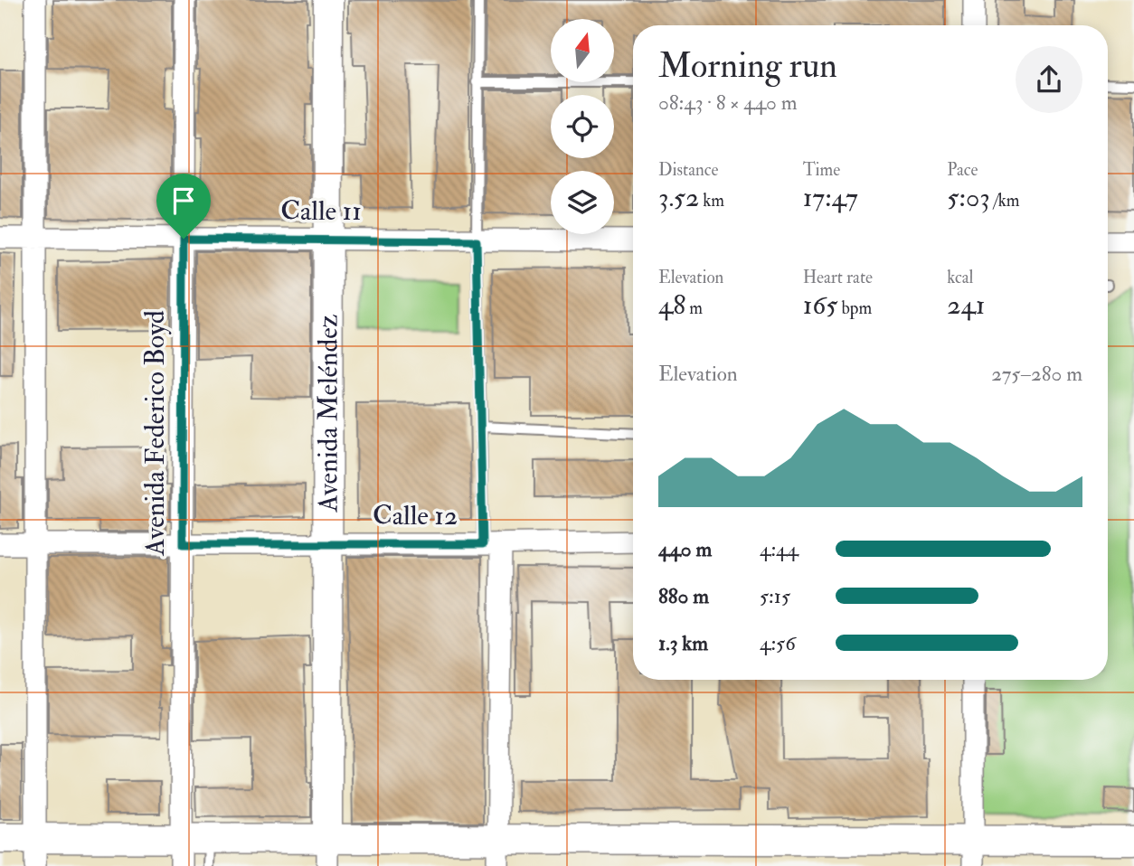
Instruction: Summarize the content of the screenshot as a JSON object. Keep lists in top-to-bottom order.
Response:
{
  "streets": {
    "main road": ["Avenida Meléndez"],
    "street": ["Calle 11", "Avenida Federico Boyd", "Calle 12"]
  },
  "crossings": [
    ["Calle 11", "Avenida Meléndez"],
    ["Calle 11", "Avenida Federico Boyd"],
    ["Avenida Meléndez", "Calle 12"],
    ["Avenida Federico Boyd", "Calle 12"]
  ],
  "north": "top",
  "page": {
    "heading": ["Morning run", "08:43 · 8 × 440 m"],
    "stats": [
      ["Distance", "3.52 km"],
      ["Time", "17:47"],
      ["Pace", "5:03 /km"],
      ["Elevation", "48 m"],
      ["Heart rate", "165 bpm"],
      ["kcal", "241"]
    ],
    "chart": ["Elevation", "275–280 m"],
    "list": [
      {
        "name": "440 m",
        "note": "4:44"
      },
      {
        "name": "880 m",
        "note": "5:15"
      },
      {
        "name": "1.3 km",
        "note": "4:56"
      }
    ]
  }
}
